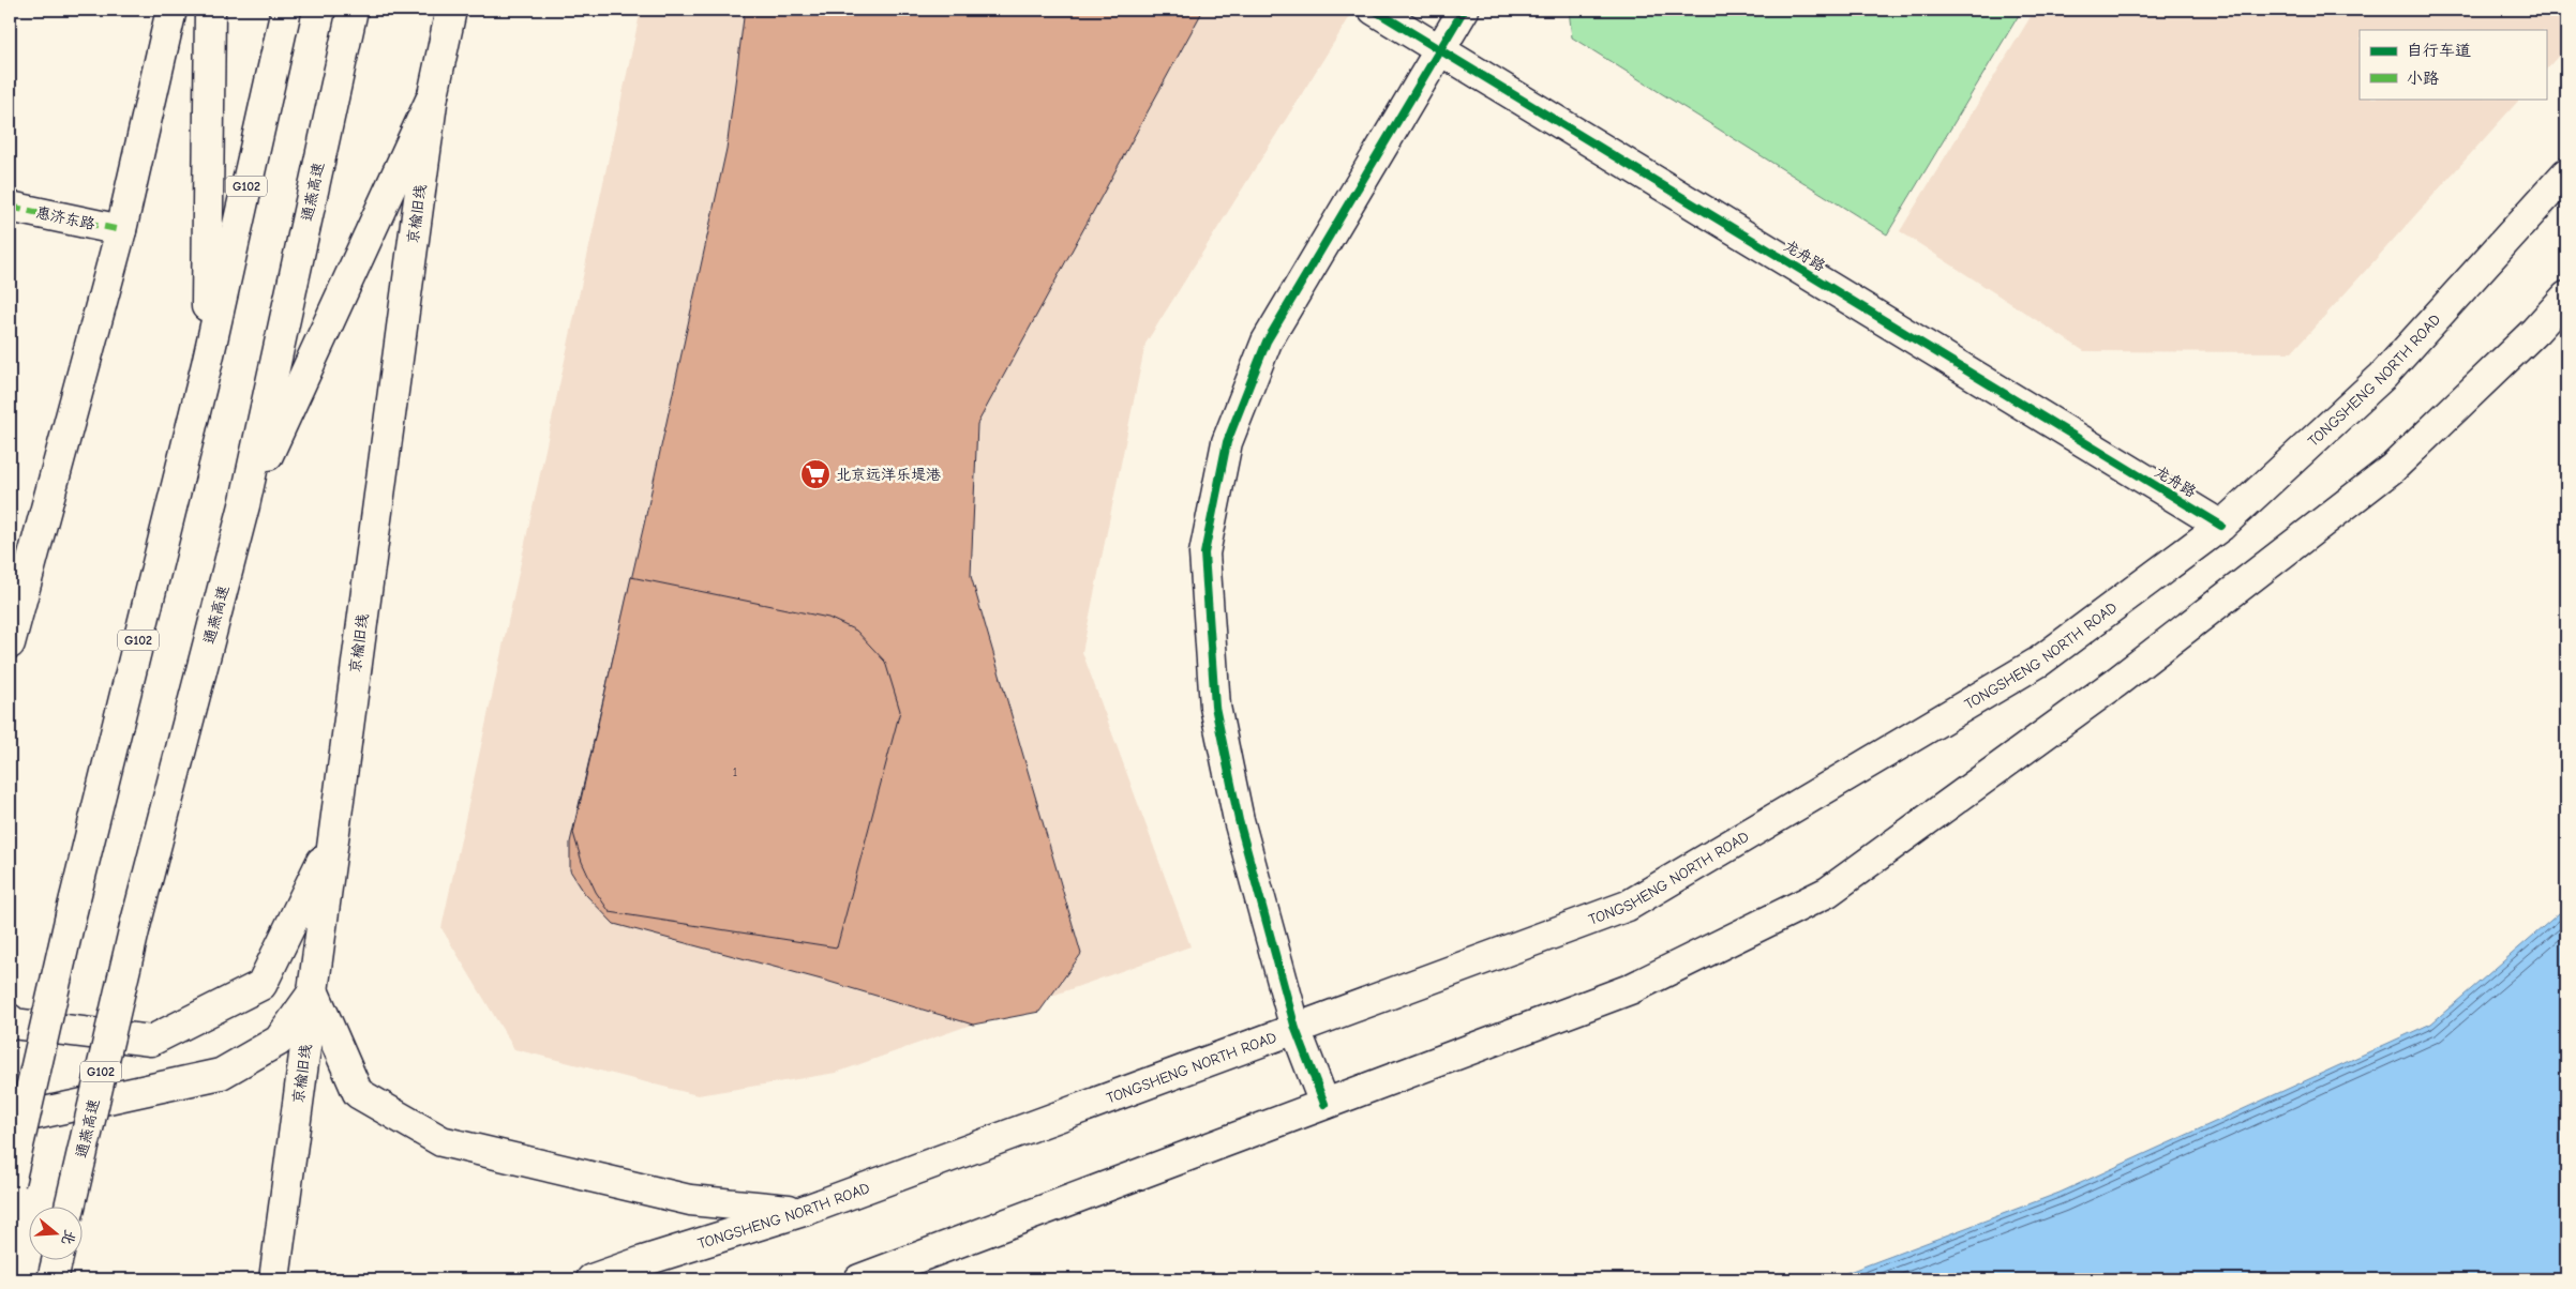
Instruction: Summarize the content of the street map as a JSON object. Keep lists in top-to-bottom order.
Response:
{
  "streets": {
    "main road": [
      "G102",
      "通燕高速",
      "京榆旧线",
      "惠济东路",
      "龙舟路",
      "TONGSHENG NORTH ROAD"
    ]
  },
  "crossings": [
    ["龙舟路", "TONGSHENG NORTH ROAD"]
  ],
  "places": {
    "supermarket": ["北京远洋乐堤港"]
  },
  "house_numbers": ["1"],
  "legend": ["自行车道", "小路"],
  "north": "right"
}
